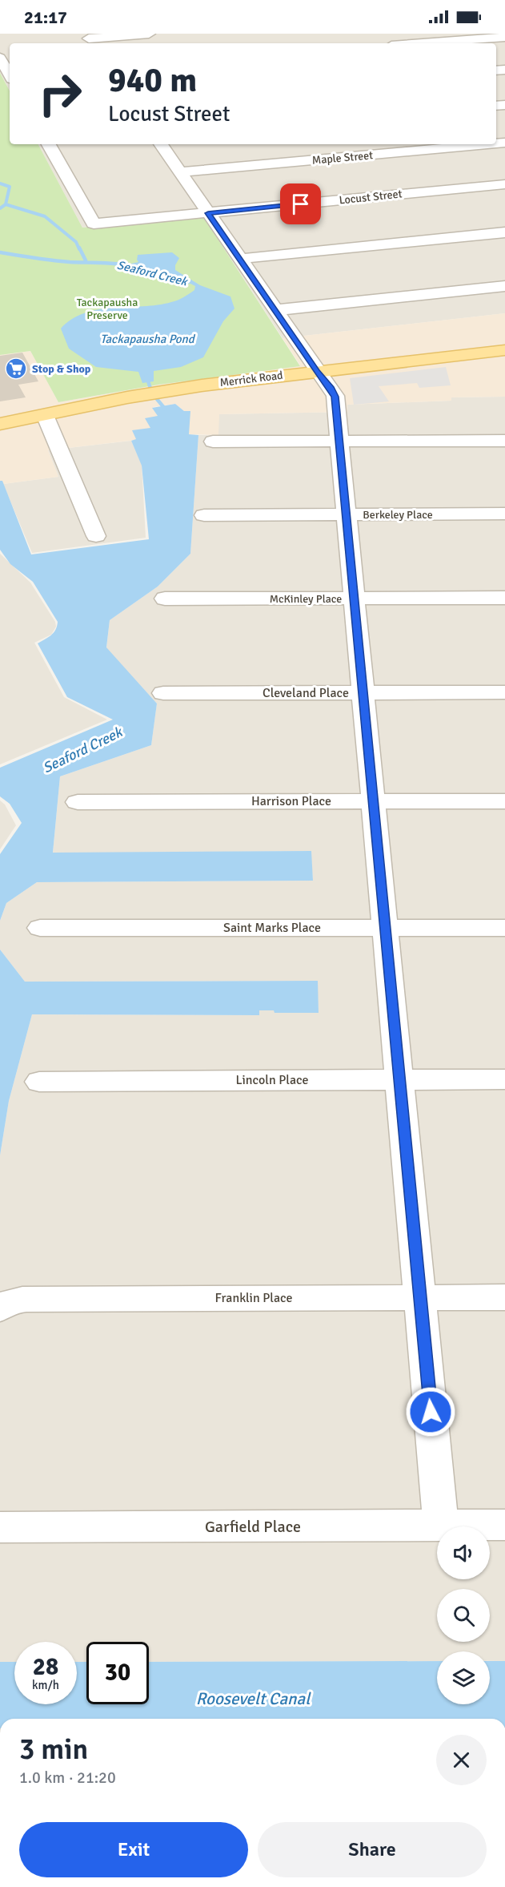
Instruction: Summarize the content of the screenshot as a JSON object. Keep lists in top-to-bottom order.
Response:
{
  "streets": {
    "main road": ["Merrick Road"],
    "street": [
      "Maple Street",
      "Locust Street",
      "Berkeley Place",
      "McKinley Place",
      "Cleveland Place",
      "Harrison Place",
      "Saint Marks Place",
      "Lincoln Place",
      "Franklin Place",
      "Garfield Place"
    ]
  },
  "water": ["Seaford Creek", "Tackapausha Pond", "Roosevelt Canal"],
  "parks": ["Tackapausha Preserve"],
  "places": {
    "supermarket": ["Stop & Shop"]
  },
  "page": {
    "status": "21:17",
    "turn": ["940 m", "Locust Street"],
    "speed": "28 km/h",
    "limit": "30",
    "heading": ["3 min", "1.0 km · 21:20"],
    "buttons": ["Exit", "Share"]
  }
}
